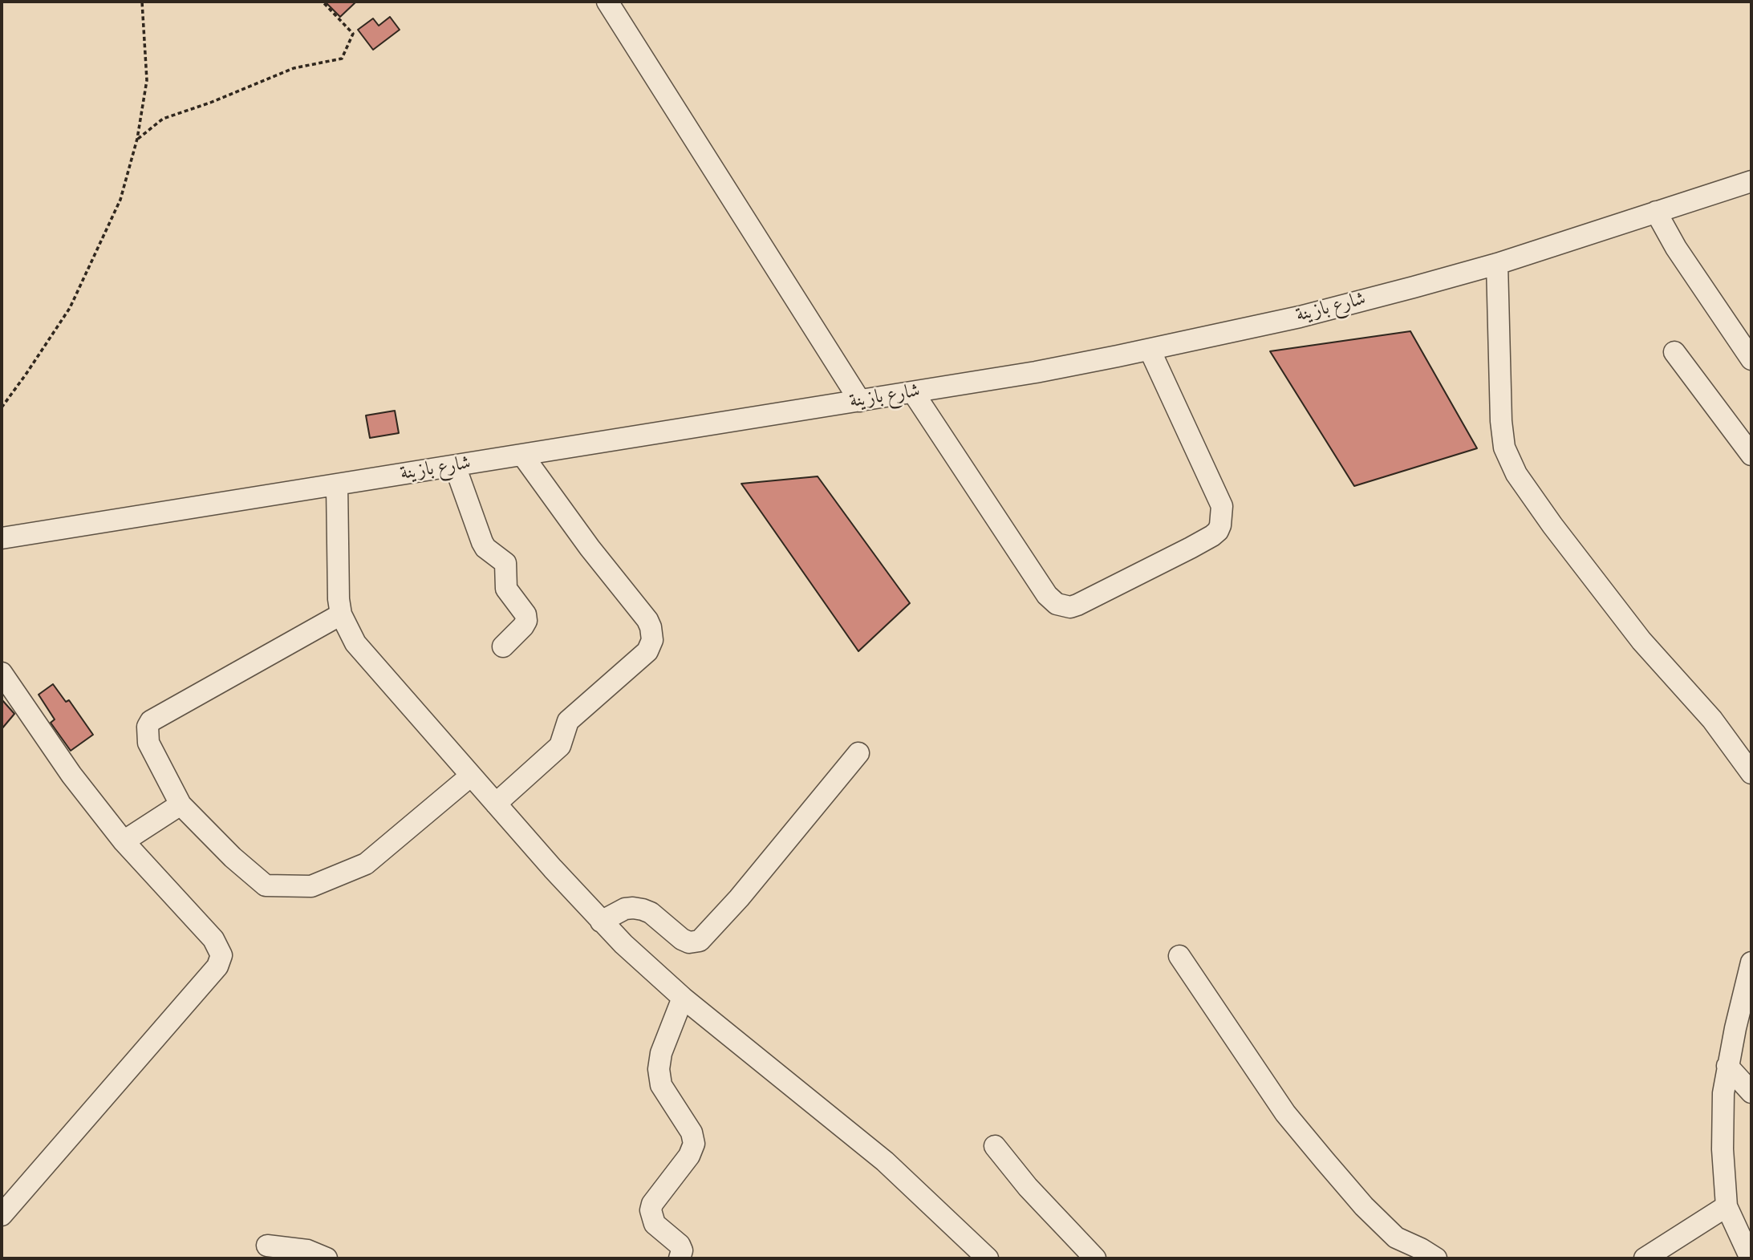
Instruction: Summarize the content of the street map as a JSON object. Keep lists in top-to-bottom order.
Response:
{
  "streets": {
    "street": ["شارع بازينة"]
  }
}
